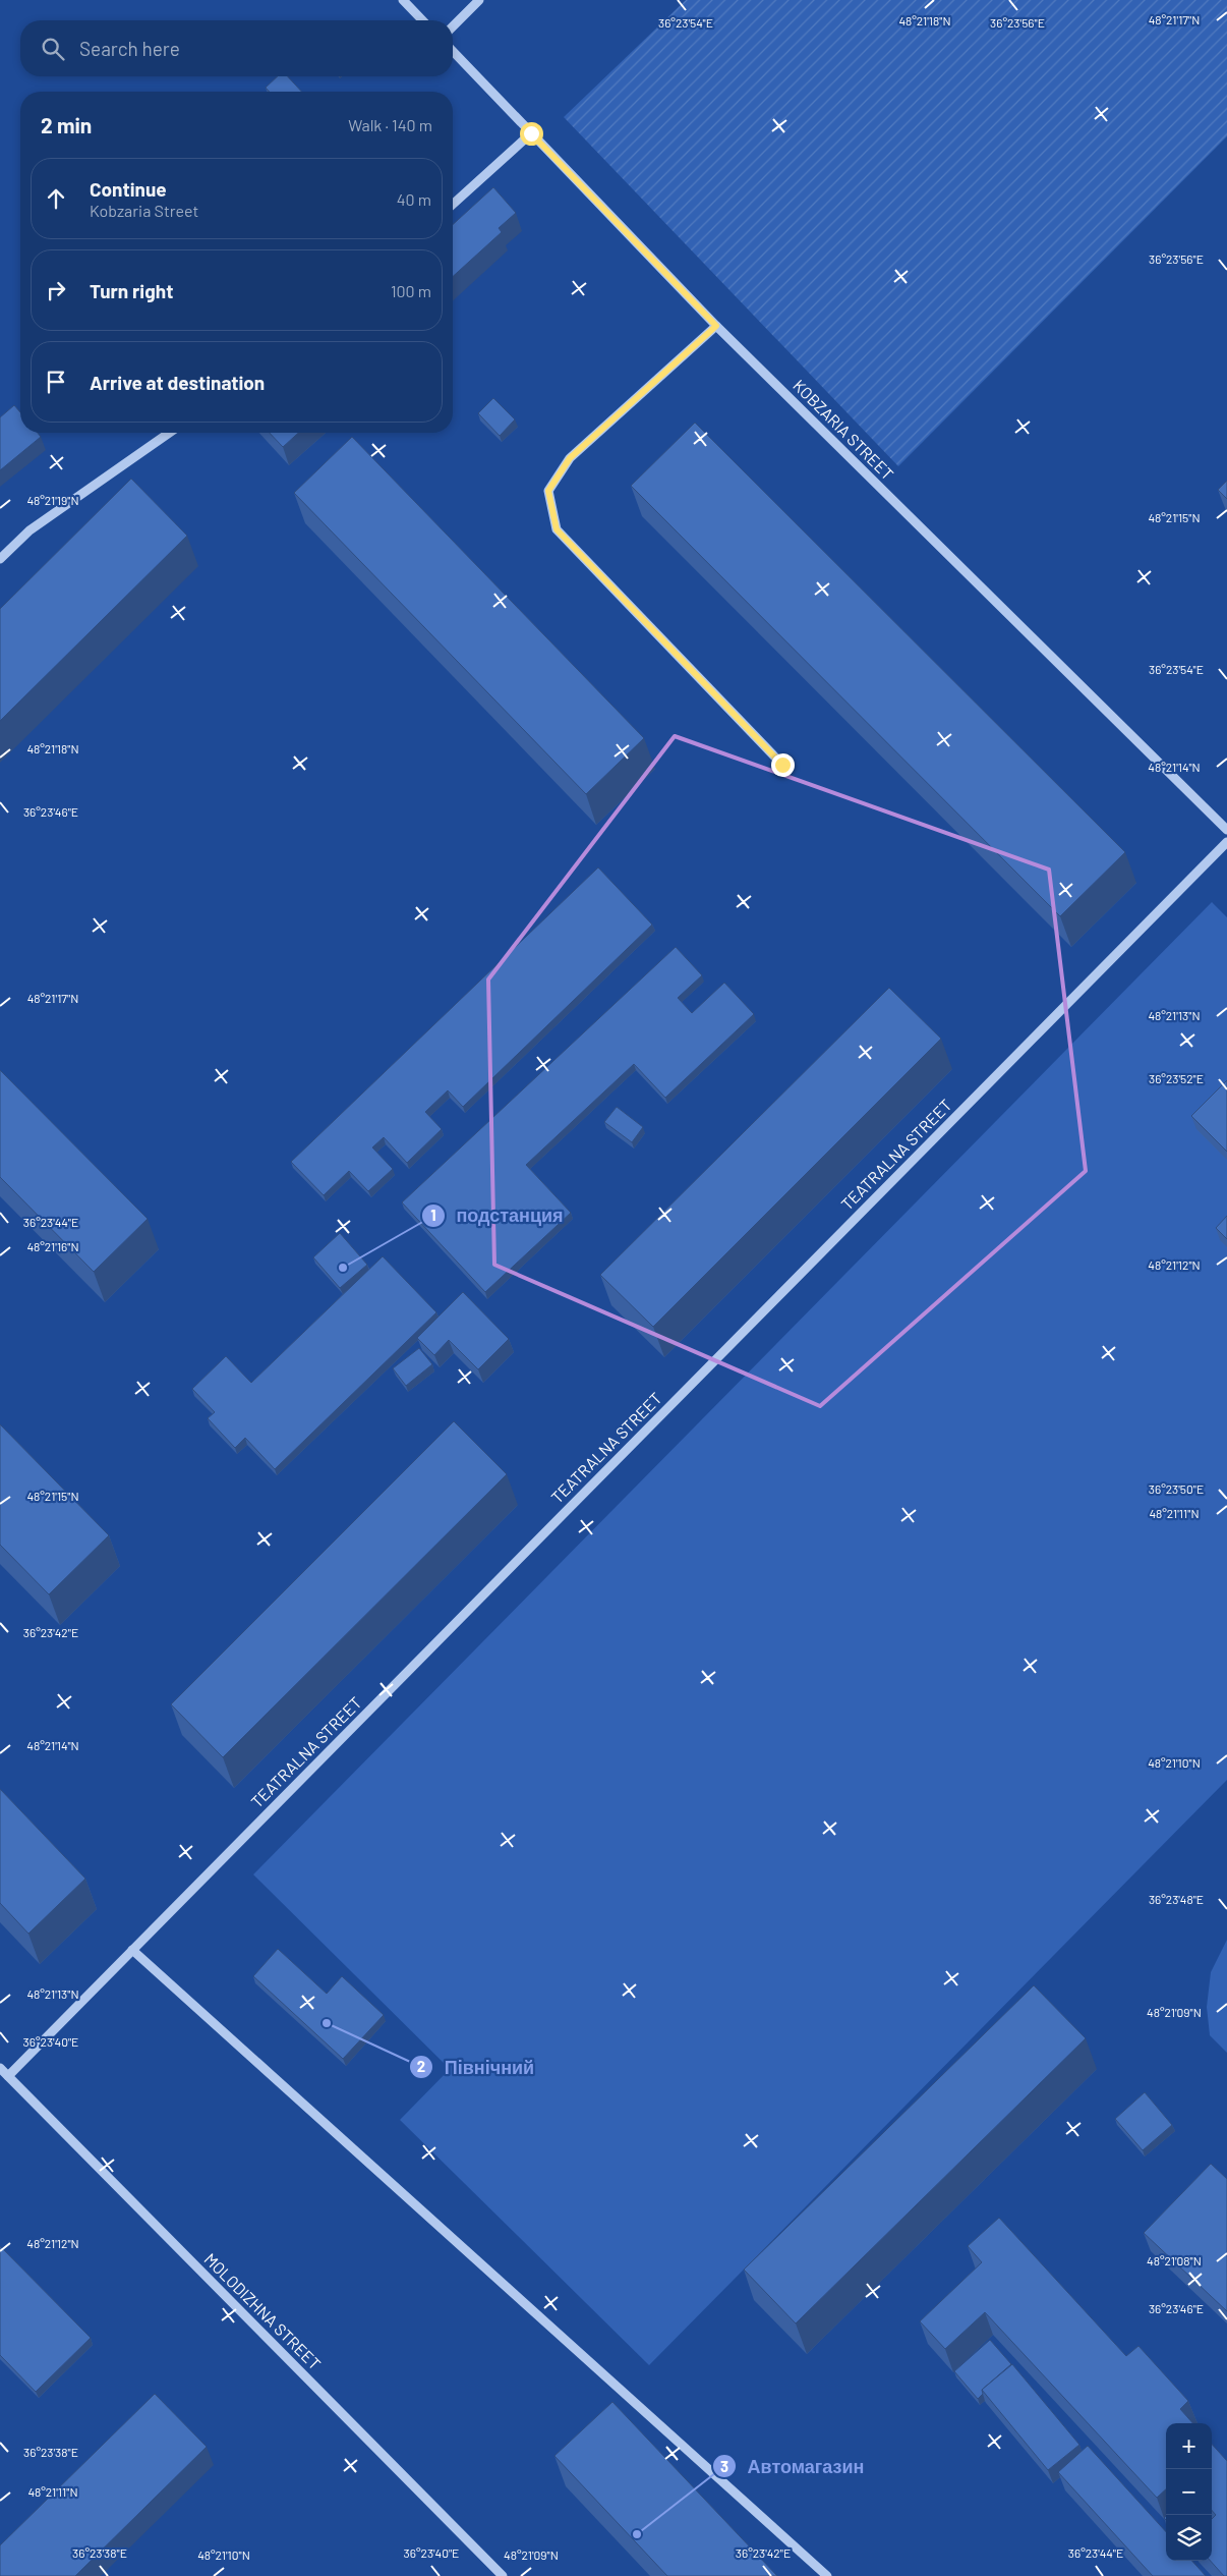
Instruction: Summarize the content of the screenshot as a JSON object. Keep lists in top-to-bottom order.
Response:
{
  "streets": {
    "street": ["KOBZARIA STREET", "TEATRALNA STREET", "MOLODIZHNA STREET"]
  },
  "crossings": [
    ["TEATRALNA STREET", "MOLODIZHNA STREET"]
  ],
  "places": ["подстанция", "Північний", "Автомагазин"],
  "page": {
    "search": "Search here",
    "heading": ["2 min", "Walk · 140 m"],
    "list": [
      ["Continue", "Kobzaria Street", "40 m"],
      ["Turn right", "100 m"],
      "Arrive at destination"
    ],
    "map_buttons": ["+", "−"]
  },
  "coordinates": [
    "48°21'17\"N",
    "48°21'18\"N",
    "36°23'54\"E",
    "36°23'56\"E",
    "48°21'19\"N",
    "48°21'15\"N",
    "48°21'14\"N",
    "36°23'46\"E",
    "48°21'13\"N",
    "36°23'52\"E",
    "36°23'44\"E",
    "48°21'16\"N",
    "48°21'12\"N",
    "36°23'50\"E",
    "48°21'11\"N",
    "36°23'42\"E",
    "48°21'10\"N",
    "36°23'48\"E",
    "48°21'09\"N",
    "36°23'40\"E",
    "48°21'08\"N",
    "36°23'38\"E"
  ]
}
